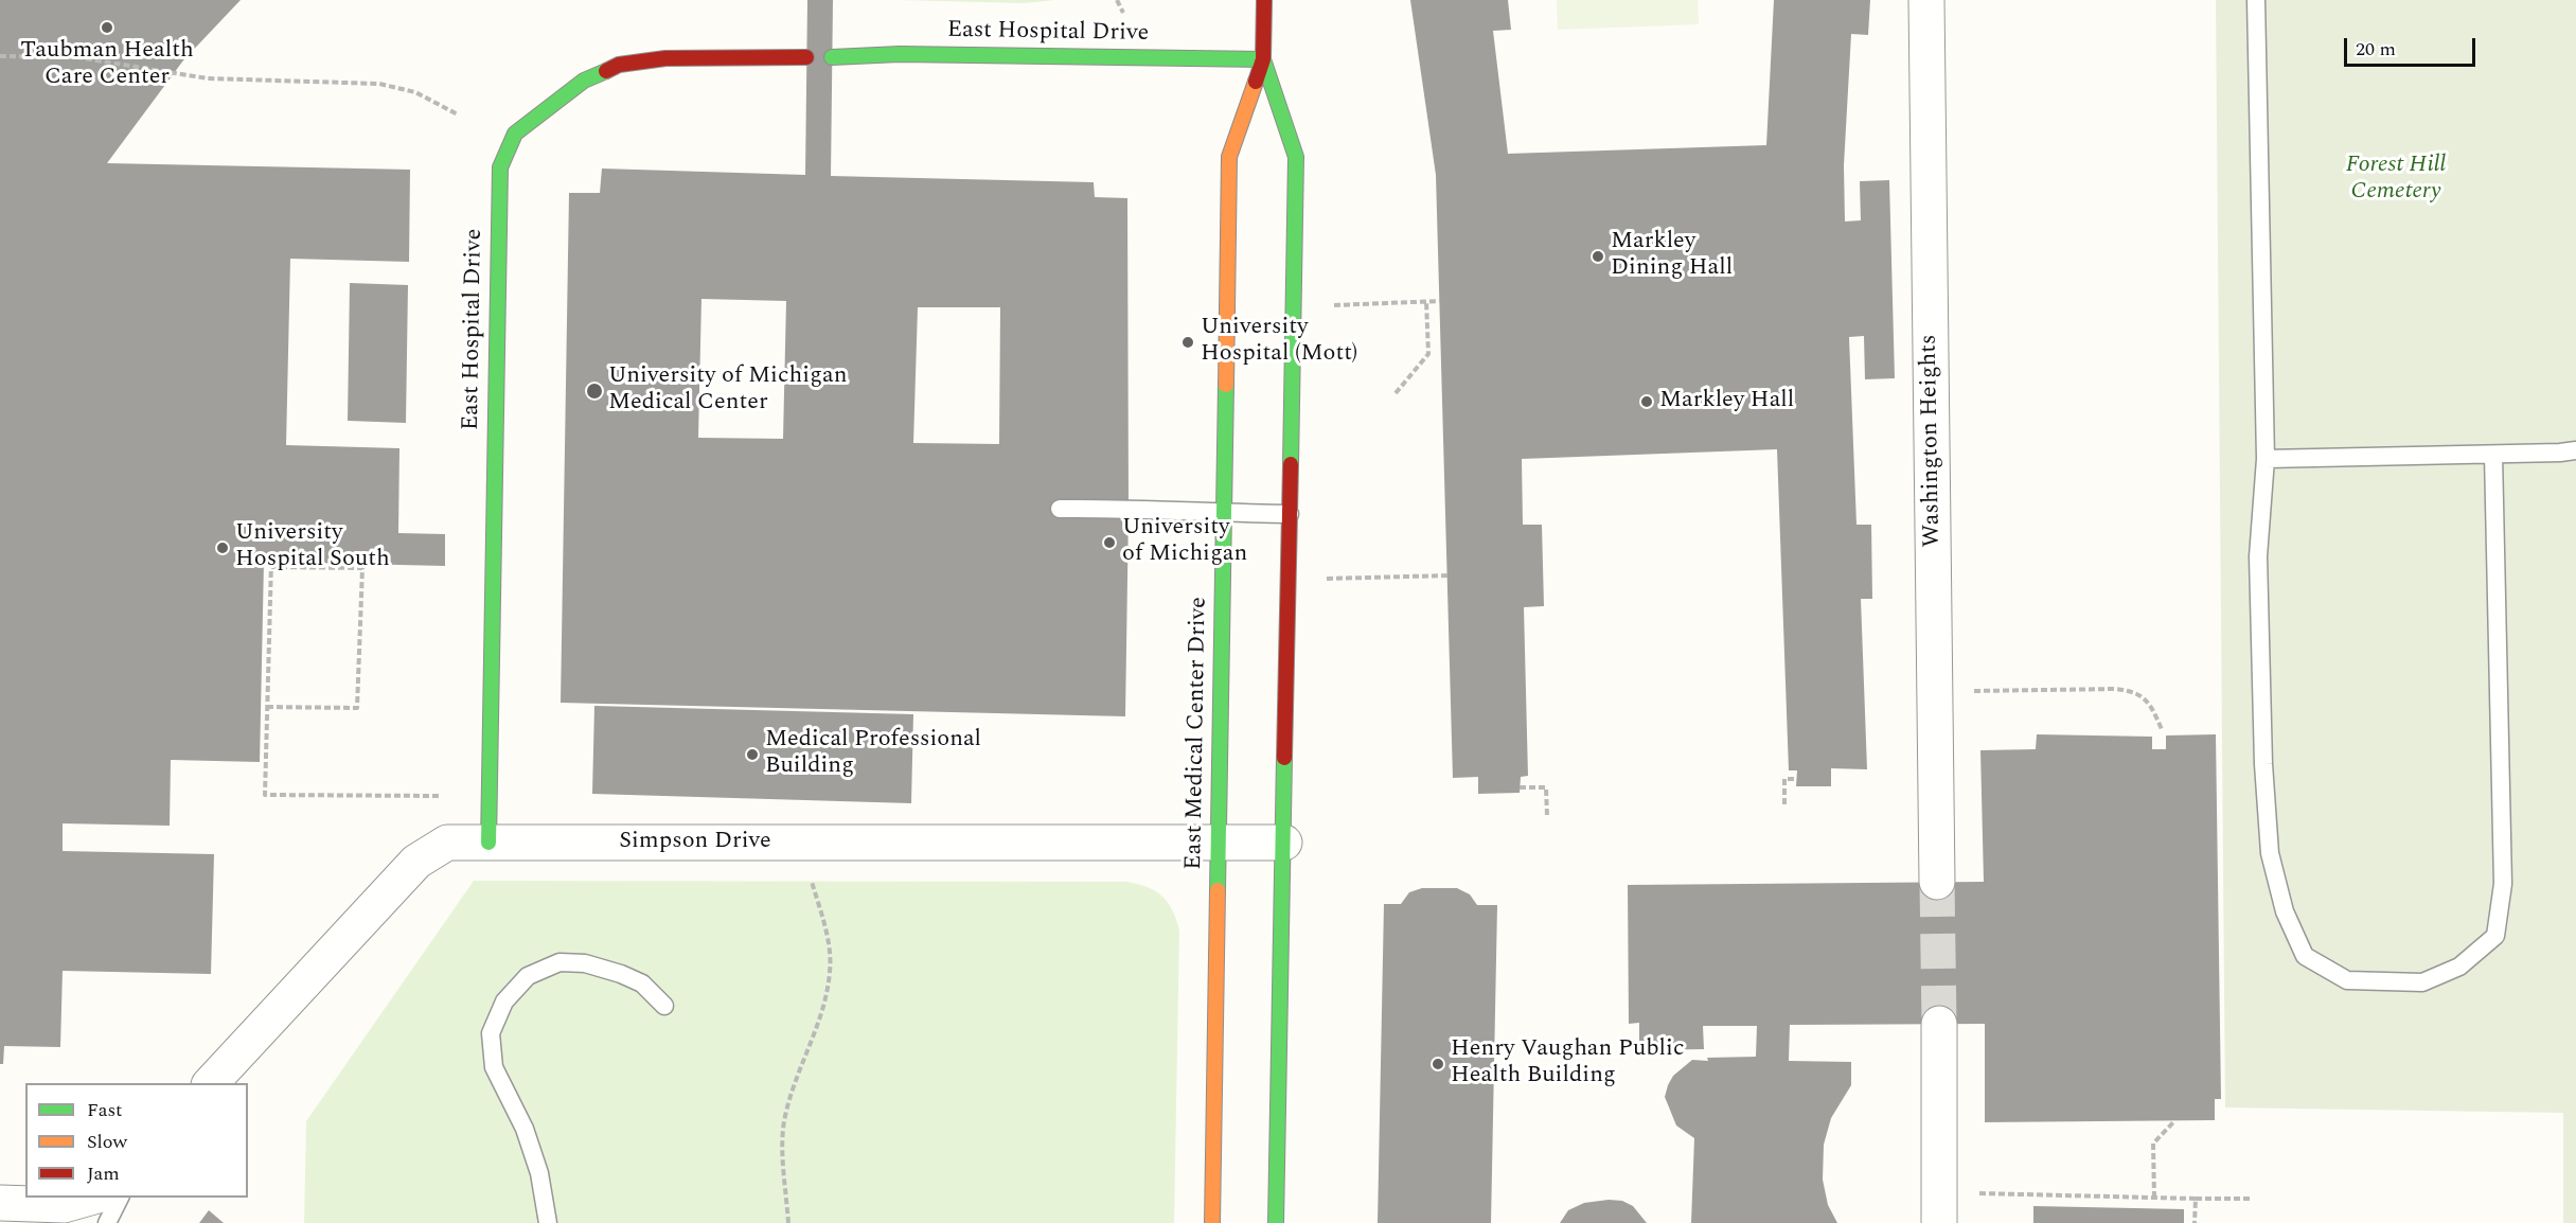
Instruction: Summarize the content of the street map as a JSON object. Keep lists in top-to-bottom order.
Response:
{
  "streets": {
    "street": [
      "East Hospital Drive",
      "Washington Heights",
      "East Medical Center Drive",
      "Simpson Drive"
    ]
  },
  "crossings": [
    ["East Hospital Drive", "East Medical Center Drive"],
    ["East Hospital Drive", "Simpson Drive"],
    ["East Medical Center Drive", "Simpson Drive"]
  ],
  "parks": ["Forest Hill Cemetery"],
  "places": [
    "Taubman Health Care Center",
    "Markley Dining Hall",
    "University Hospital (Mott)",
    "University of Michigan Medical Center",
    "Markley Hall",
    "University of Michigan",
    "University Hospital South",
    "Medical Professional Building",
    "Henry Vaughan Public Health Building"
  ],
  "legend": ["Fast", "Slow", "Jam"],
  "scale_bar": "20 m"
}
